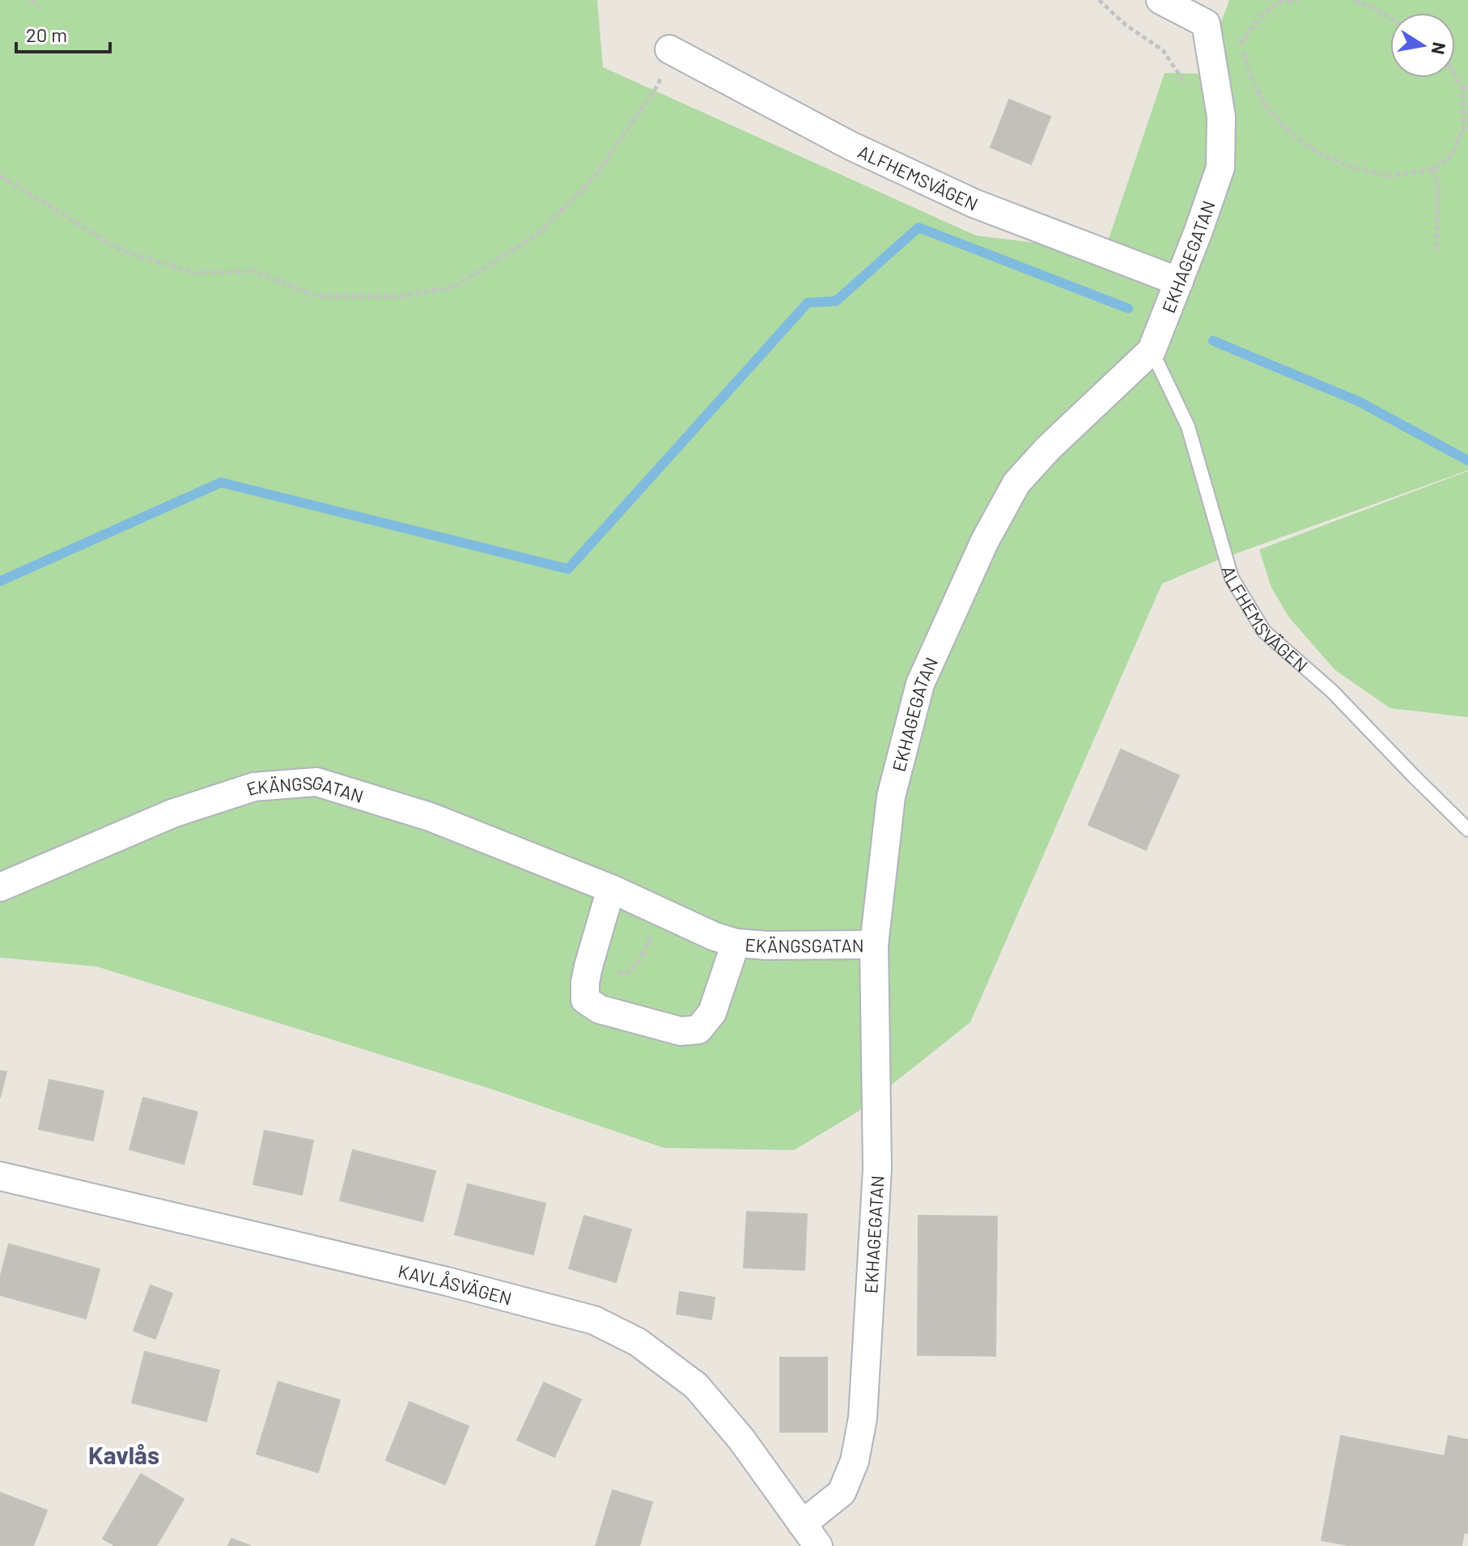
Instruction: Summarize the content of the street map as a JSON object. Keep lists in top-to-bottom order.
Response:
{
  "streets": {
    "street": [
      "ALFHEMSVÄGEN",
      "EKHAGEGATAN",
      "EKÄNGSGATAN",
      "KAVLÅSVÄGEN"
    ]
  },
  "crossings": [
    ["ALFHEMSVÄGEN", "EKHAGEGATAN"],
    ["EKHAGEGATAN", "EKÄNGSGATAN"],
    ["EKHAGEGATAN", "KAVLÅSVÄGEN"]
  ],
  "districts": ["Kavlås"],
  "scale_bar": "20 m",
  "north": "right"
}
